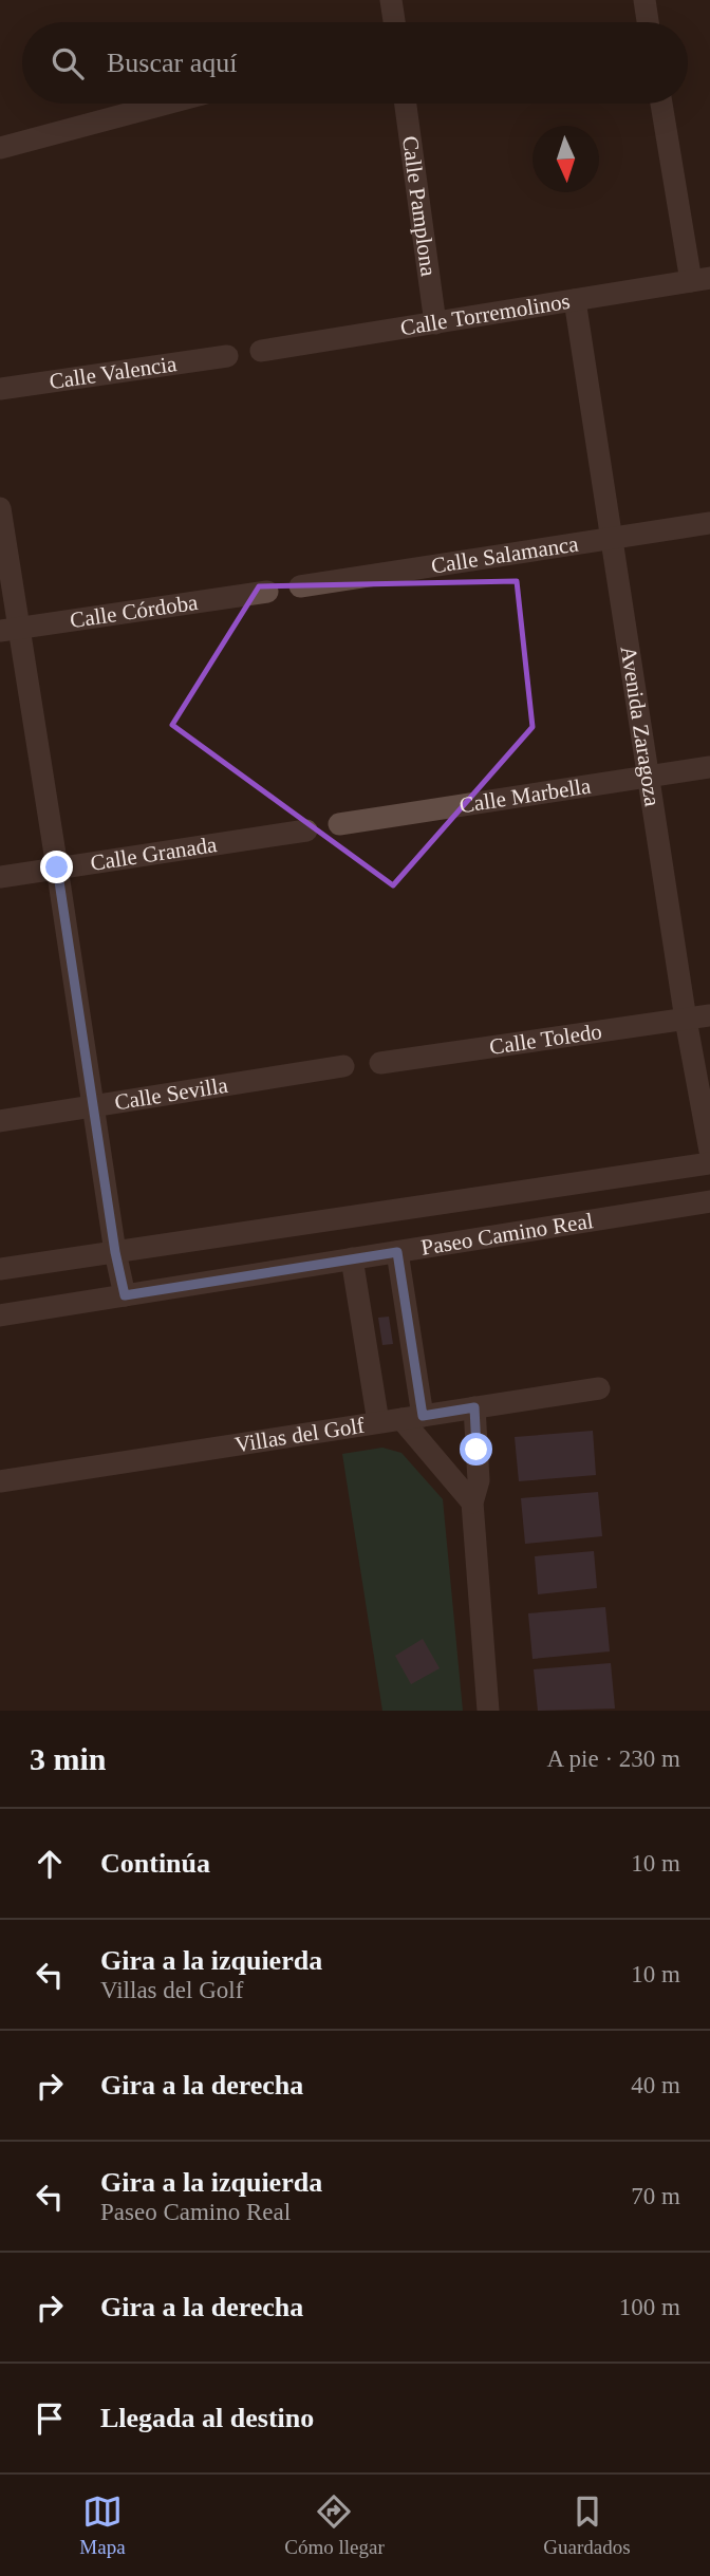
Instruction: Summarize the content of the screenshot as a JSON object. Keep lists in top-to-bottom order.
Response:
{
  "streets": {
    "street": [
      "Calle Pamplona",
      "Calle Torremolinos",
      "Calle Valencia",
      "Calle Salamanca",
      "Calle Córdoba",
      "Avenida Zaragoza",
      "Calle Marbella",
      "Calle Granada",
      "Calle Toledo",
      "Calle Sevilla",
      "Paseo Camino Real",
      "Villas del Golf"
    ]
  },
  "crossings": [
    ["Calle Pamplona", "Calle Torremolinos"],
    ["Calle Torremolinos", "Avenida Zaragoza"],
    ["Calle Salamanca", "Avenida Zaragoza"],
    ["Avenida Zaragoza", "Calle Marbella"],
    ["Avenida Zaragoza", "Calle Toledo"]
  ],
  "north": "bottom",
  "page": {
    "search": "Buscar aquí",
    "heading": ["3 min", "A pie · 230 m"],
    "list": [
      ["Continúa", "10 m"],
      ["Gira a la izquierda", "Villas del Golf", "10 m"],
      ["Gira a la derecha", "40 m"],
      ["Gira a la izquierda", "Paseo Camino Real", "70 m"],
      ["Gira a la derecha", "100 m"],
      "Llegada al destino"
    ],
    "nav": ["Mapa", "Cómo llegar", "Guardados"]
  }
}
